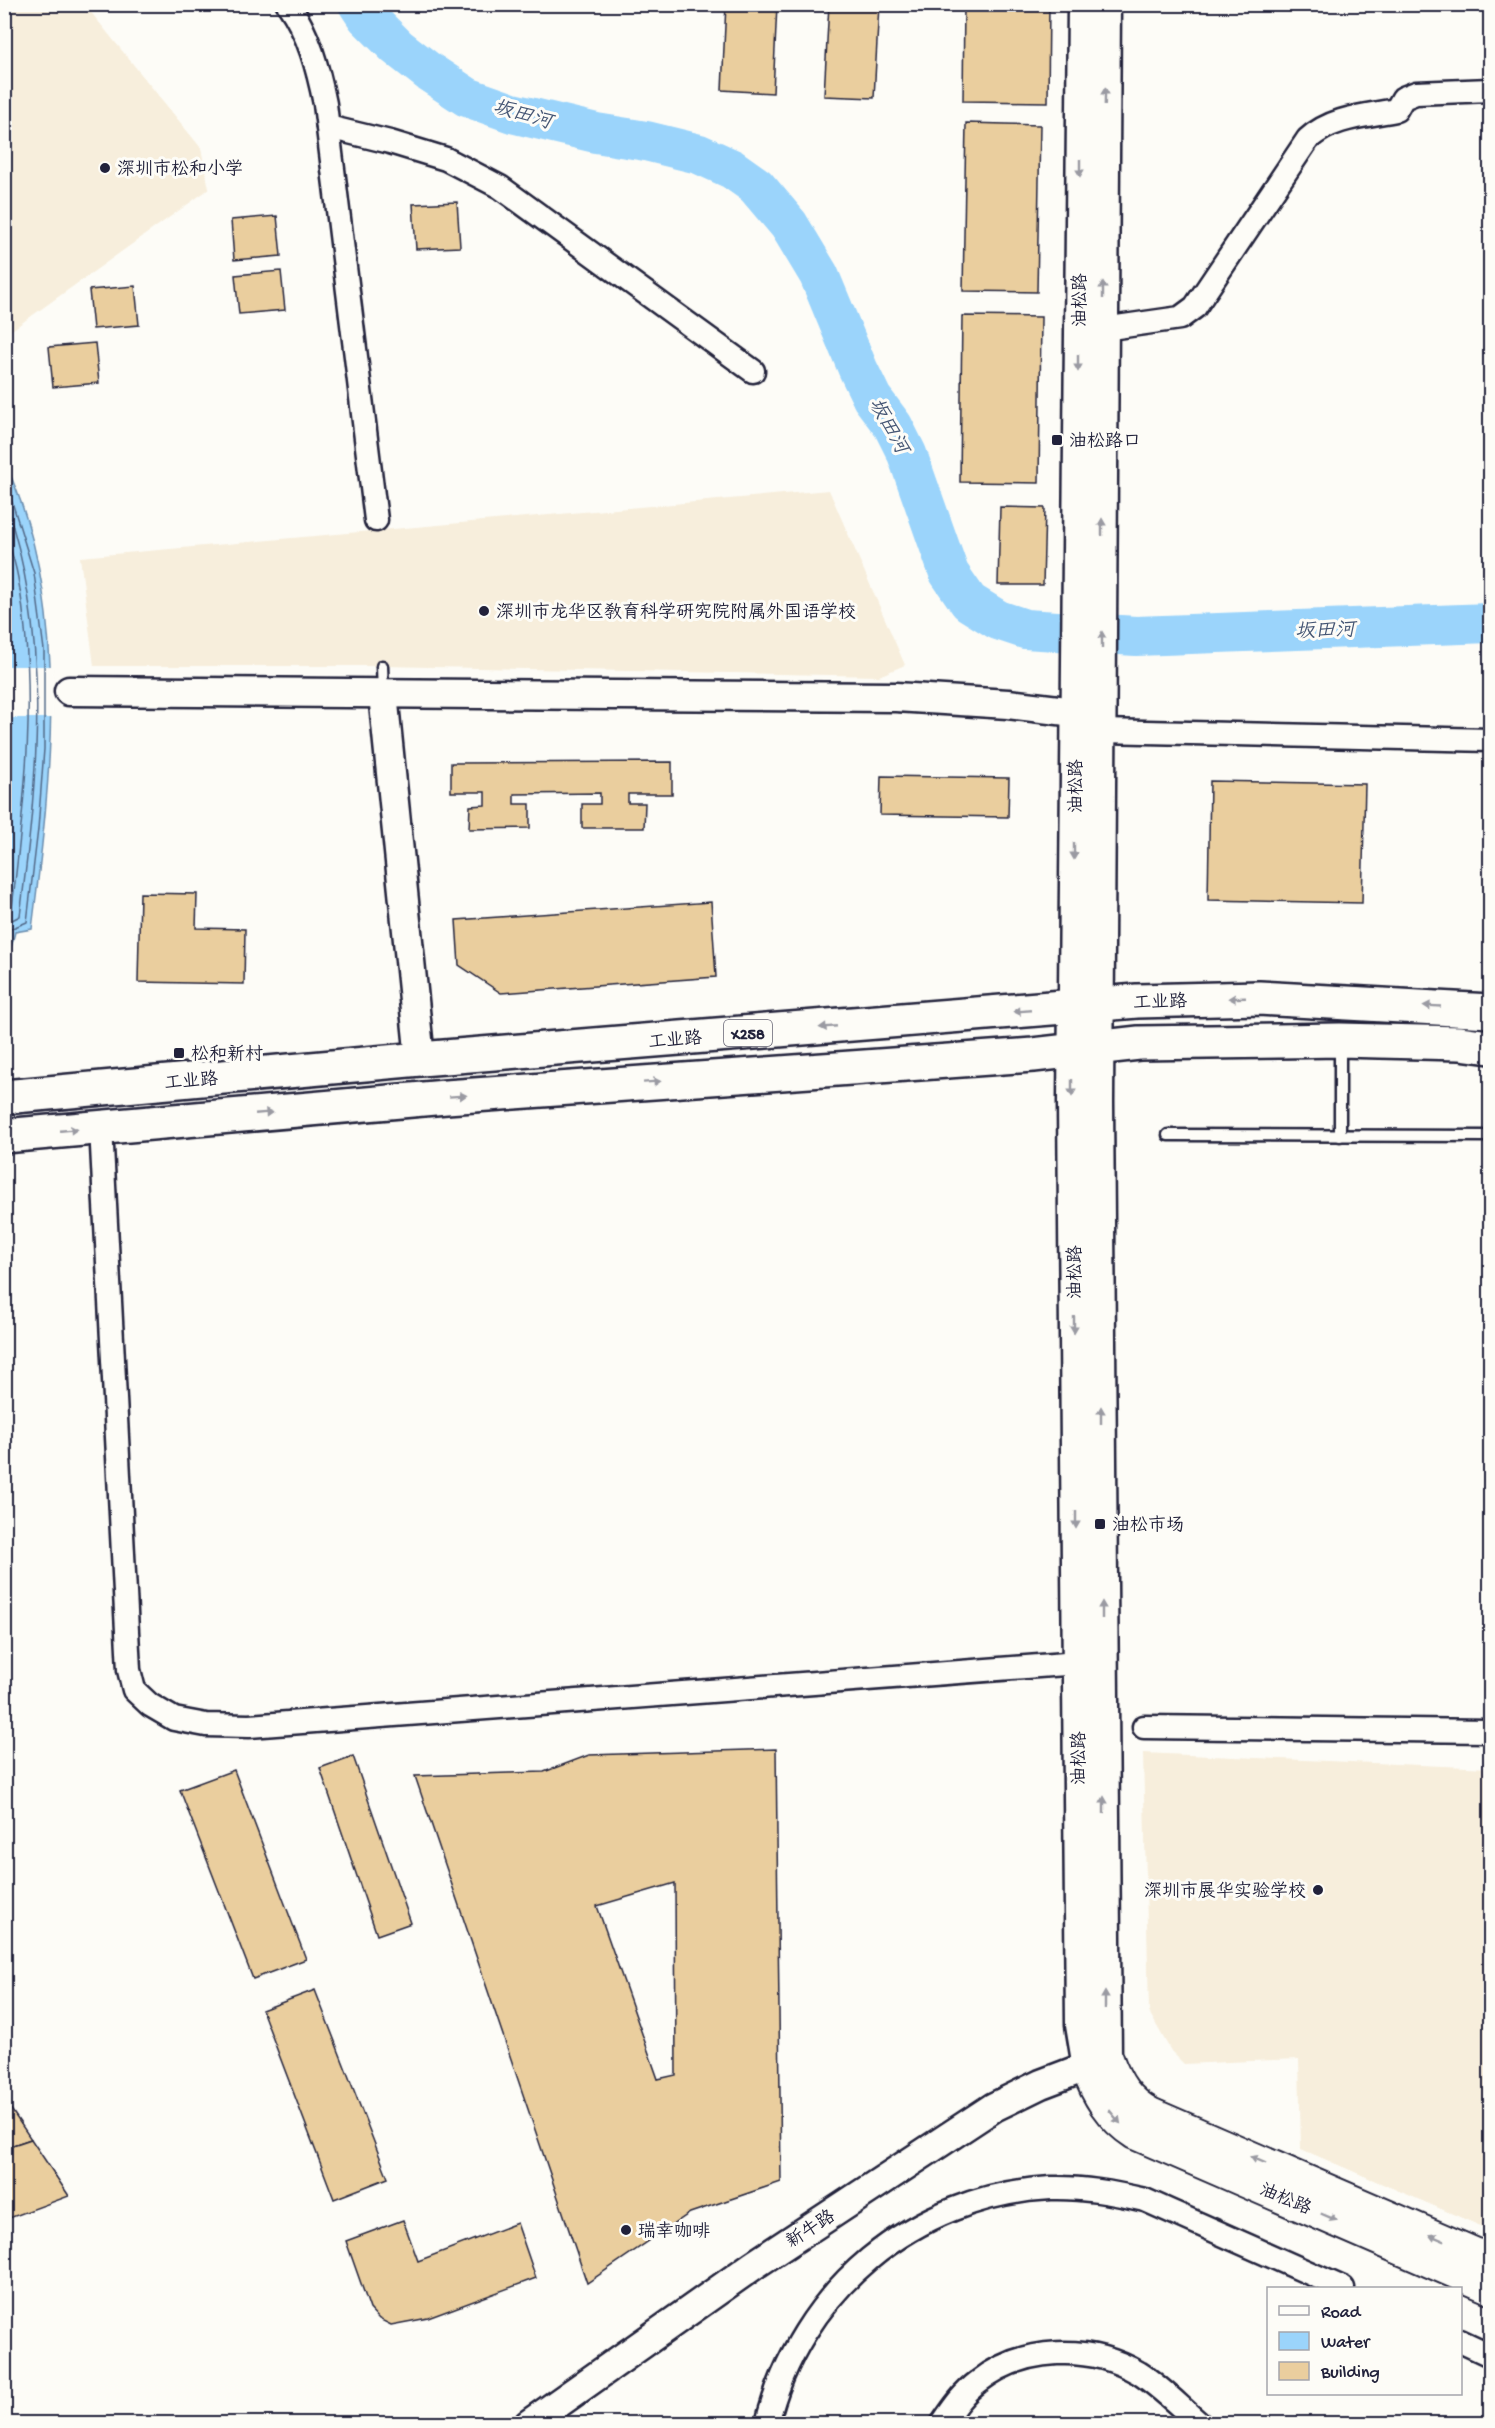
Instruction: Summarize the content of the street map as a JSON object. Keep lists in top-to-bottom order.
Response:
{
  "streets": {
    "main road": ["油松路", "工业路", "X258"],
    "street": ["新牛路"]
  },
  "crossings": [
    ["油松路", "工业路"],
    ["油松路", "新牛路"]
  ],
  "water": ["坂田河"],
  "places": {
    "other": [
      "深圳市松和小学",
      "深圳市龙华区教育科学研究院附属外国语学校",
      "深圳市展华实验学校",
      "瑞幸咖啡"
    ],
    "transit": ["油松路口", "松和新村", "油松市场"]
  },
  "legend": ["Road", "Water", "Building"]
}
